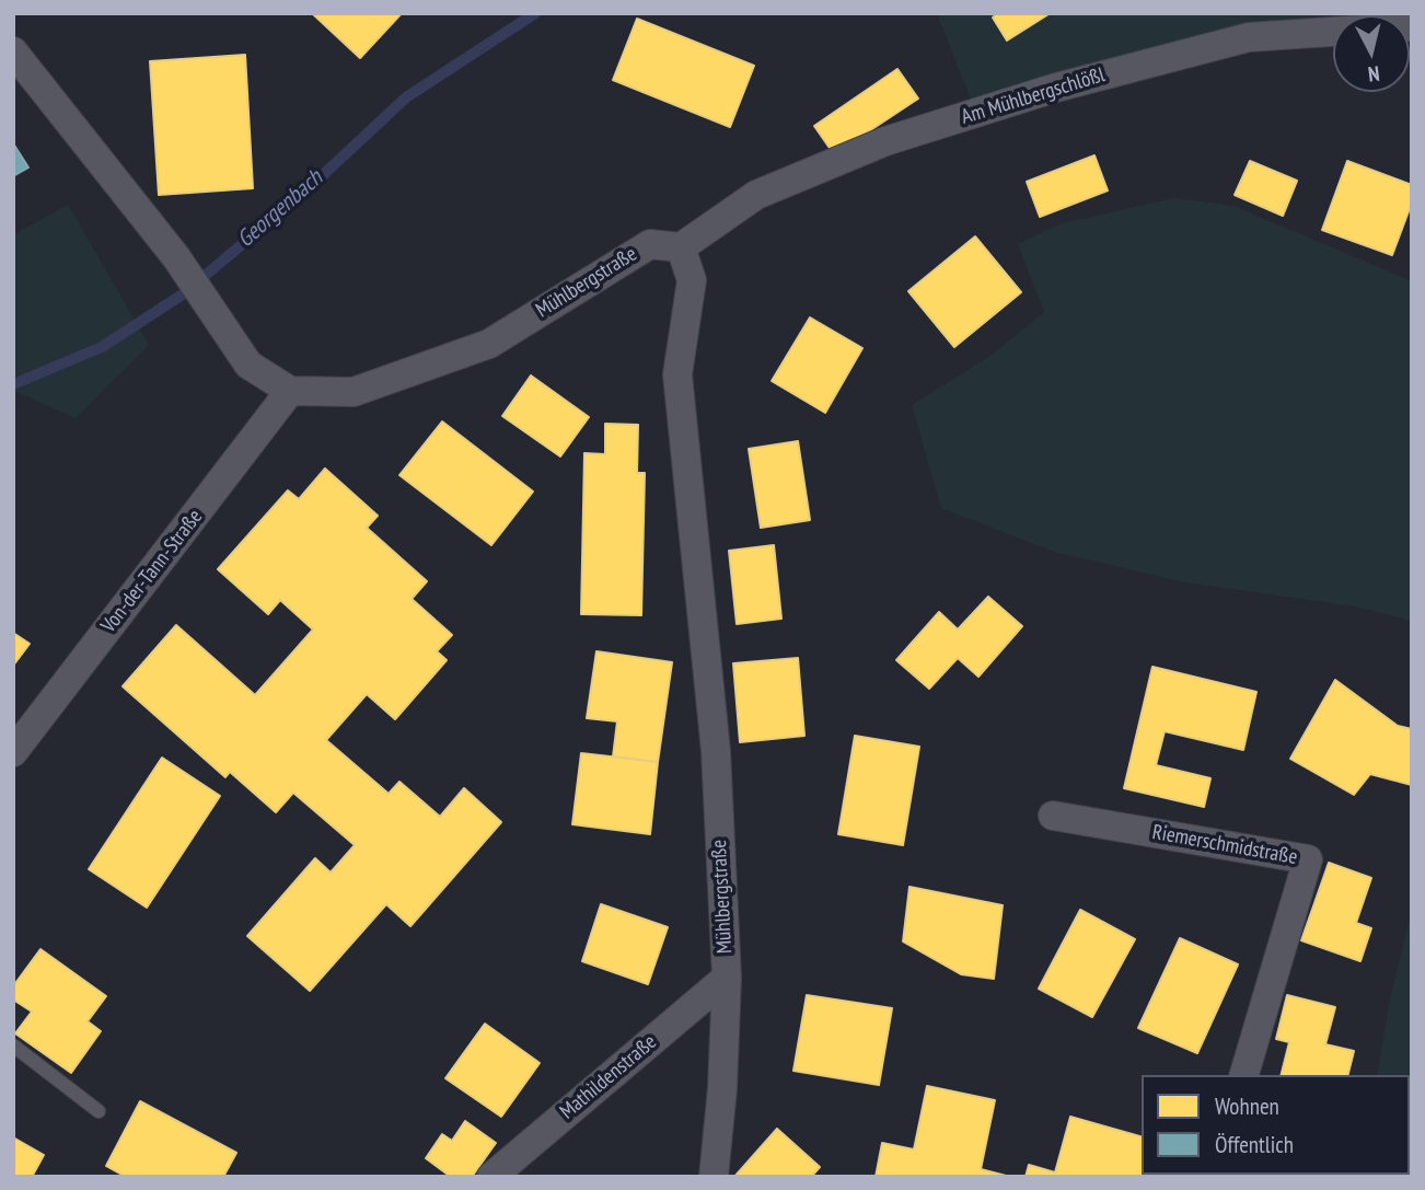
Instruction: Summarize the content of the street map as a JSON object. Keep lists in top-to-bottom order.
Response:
{
  "streets": {
    "street": [
      "Am Mühlbergschlößl",
      "Mühlbergstraße",
      "Von-der-Tann-Straße",
      "Riemerschmidstraße",
      "Mathildenstraße"
    ]
  },
  "crossings": [
    ["Am Mühlbergschlößl", "Mühlbergstraße"],
    ["Mühlbergstraße", "Von-der-Tann-Straße"],
    ["Mühlbergstraße", "Mathildenstraße"]
  ],
  "water": ["Georgenbach"],
  "legend": ["Wohnen", "Öffentlich"],
  "north": "bottom"
}
